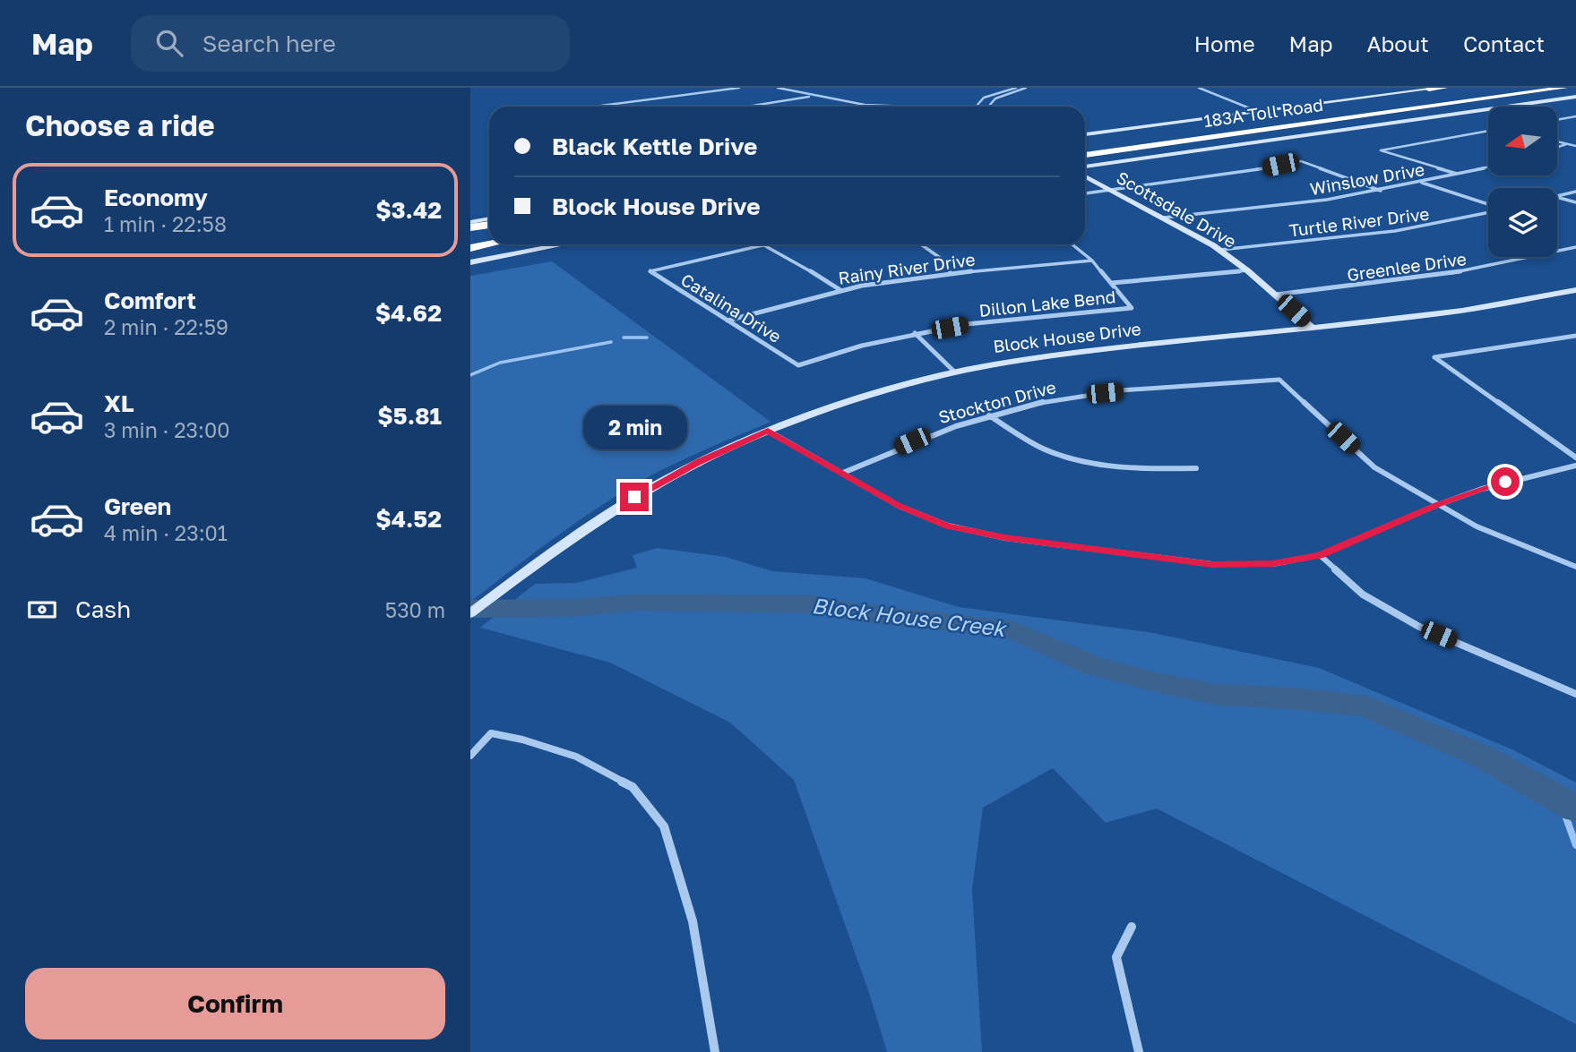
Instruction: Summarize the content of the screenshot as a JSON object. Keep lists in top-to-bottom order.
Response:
{
  "streets": {
    "highway": ["183A Toll Road"],
    "main road": ["Scottsdale Drive", "Block House Drive"],
    "street": [
      "Winslow Drive",
      "Turtle River Drive",
      "Greenlee Drive",
      "Rainy River Drive",
      "Dillon Lake Bend",
      "Catalina Drive",
      "Stockton Drive"
    ]
  },
  "crossings": [
    ["Winslow Drive", "Scottsdale Drive"],
    ["Scottsdale Drive", "Turtle River Drive"],
    ["Scottsdale Drive", "Greenlee Drive"],
    ["Scottsdale Drive", "Block House Drive"],
    ["Rainy River Drive", "Dillon Lake Bend"],
    ["Rainy River Drive", "Catalina Drive"],
    ["Dillon Lake Bend", "Catalina Drive"]
  ],
  "water": ["Block House Creek"],
  "north": "left",
  "page": {
    "header": "Map",
    "search": "Search here",
    "nav": [
      "Home",
      "Map",
      "About",
      "Contact"
    ],
    "heading": "Choose a ride",
    "banner": ["Black Kettle Drive", "Block House Drive"],
    "list": [
      {
        "name": "Economy",
        "note": "1 min · 22:58",
        "value": "$3.42"
      },
      {
        "name": "Comfort",
        "note": "2 min · 22:59",
        "value": "$4.62"
      },
      {
        "name": "XL",
        "note": "3 min · 23:00",
        "value": "$5.81"
      },
      {
        "name": "Green",
        "note": "4 min · 23:01",
        "value": "$4.52"
      }
    ],
    "bubble": "2 min",
    "pay": ["Cash", "530 m"],
    "buttons": "Confirm"
  }
}
